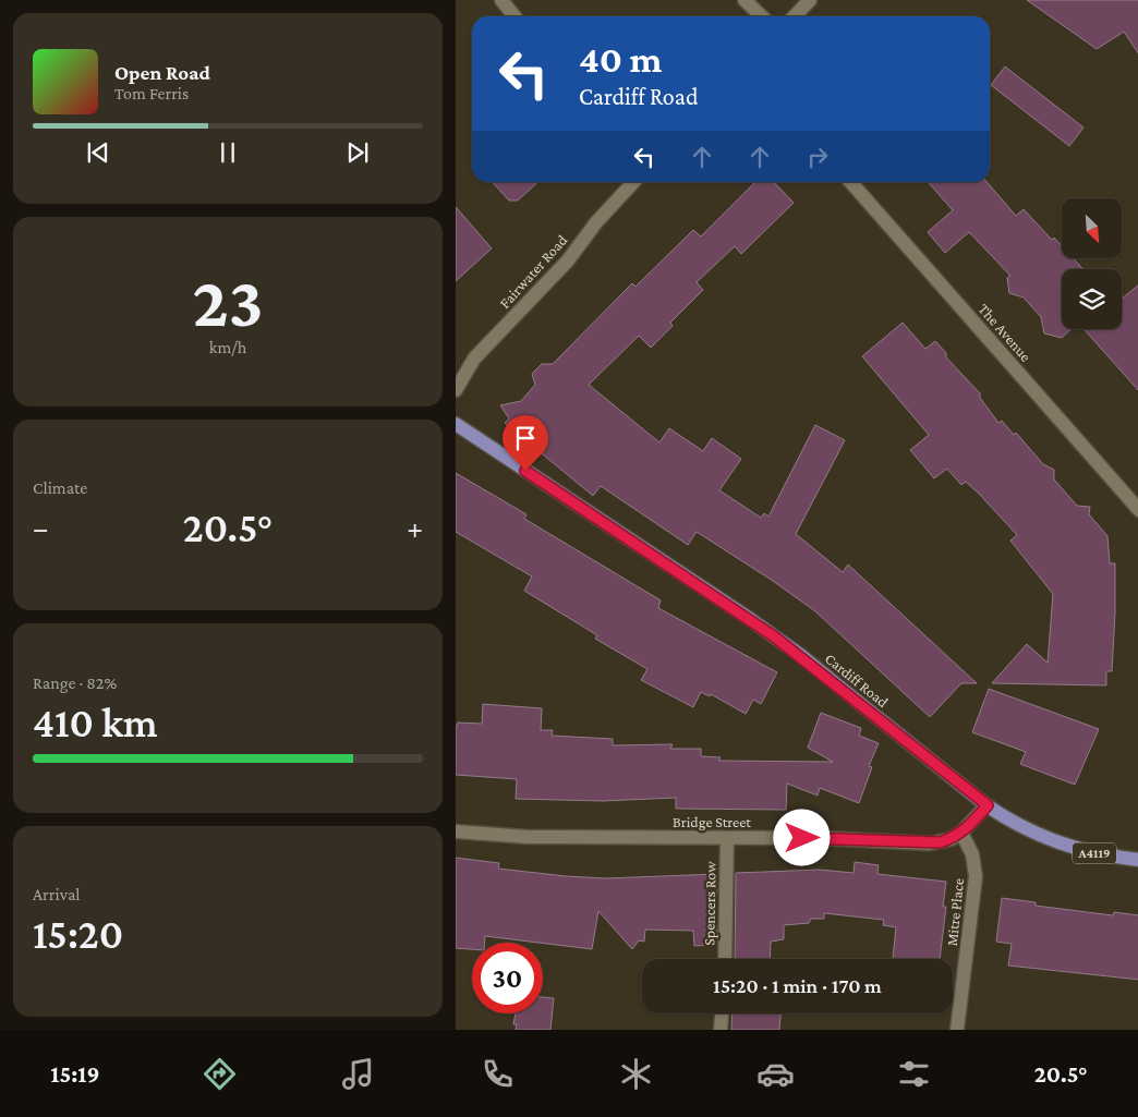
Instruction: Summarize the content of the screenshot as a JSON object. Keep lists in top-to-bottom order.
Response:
{
  "streets": {
    "main road": ["Cardiff Road", "A4119"],
    "street": [
      "Fairwater Road",
      "The Avenue",
      "Bridge Street",
      "Spencers Row",
      "Mitre Place"
    ]
  },
  "crossings": [
    ["Cardiff Road", "Bridge Street"],
    ["Bridge Street", "Spencers Row"],
    ["Bridge Street", "Mitre Place"]
  ],
  "north": "bottom right",
  "page": {
    "turn": ["40 m", "Cardiff Road"],
    "song": ["Open Road", "Tom Ferris"],
    "tile": [
      ["23", "km/h"],
      "Climate",
      ["Range · 82%", "410 km"],
      ["Arrival", "15:20"]
    ],
    "heat": ["−", "20.5°", "+"],
    "limit": "30",
    "trip": "15:20 · 1 min · 170 m",
    "tabs": ["15:19", "20.5°"]
  }
}
